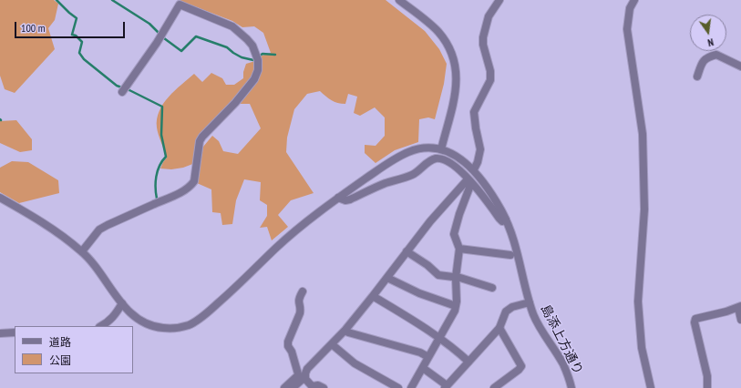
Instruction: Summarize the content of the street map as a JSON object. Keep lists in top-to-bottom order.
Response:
{
  "streets": {
    "street": ["島添上方通り"]
  },
  "legend": ["道路", "公園"],
  "scale_bar": "100 m",
  "north": "bottom"
}
